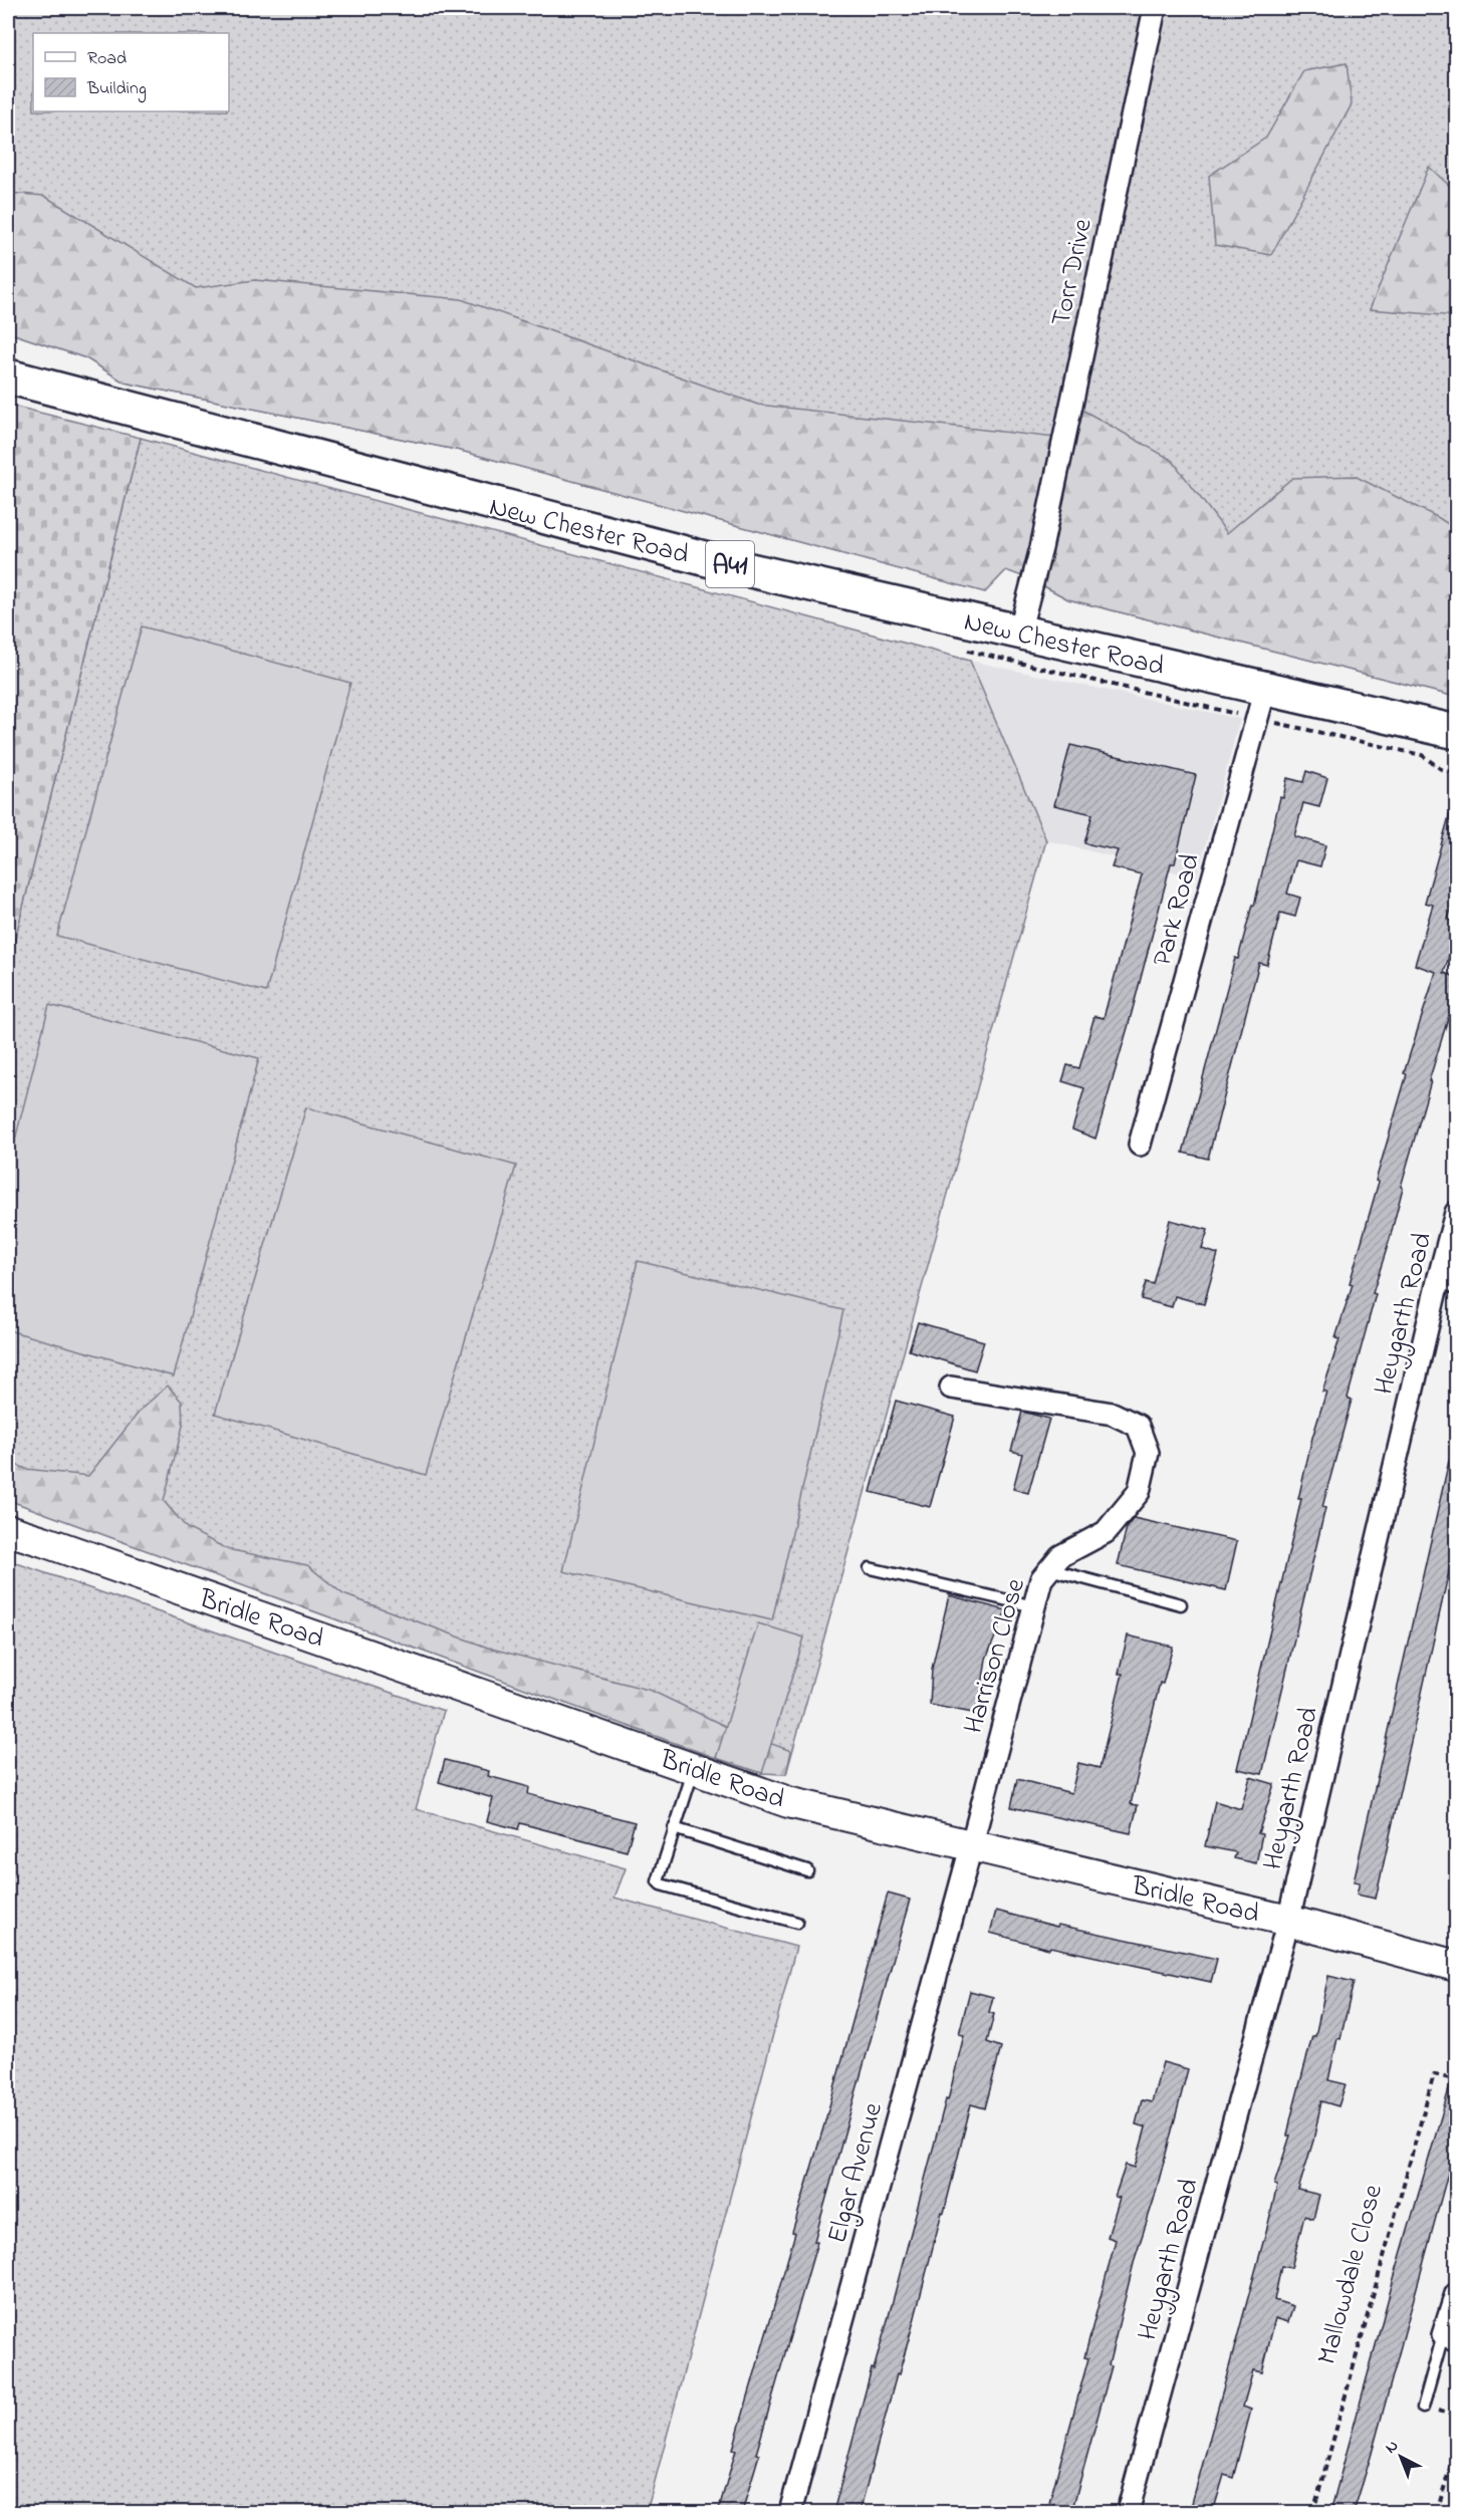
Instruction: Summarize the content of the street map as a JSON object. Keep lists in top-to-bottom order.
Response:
{
  "streets": {
    "highway": ["New Chester Road", "A41"],
    "street": [
      "Torr Drive",
      "Park Road",
      "Heygarth Road",
      "Bridle Road",
      "Harrison Close",
      "Elgar Avenue"
    ],
    "path": ["Mallowdale Close"]
  },
  "crossings": [
    ["Torr Drive", "New Chester Road"],
    ["New Chester Road", "Park Road"],
    ["Heygarth Road", "Bridle Road"],
    ["Bridle Road", "Harrison Close"],
    ["Bridle Road", "Elgar Avenue"],
    ["Harrison Close", "Elgar Avenue"]
  ],
  "legend": ["Road", "Building"],
  "north": "top left"
}
